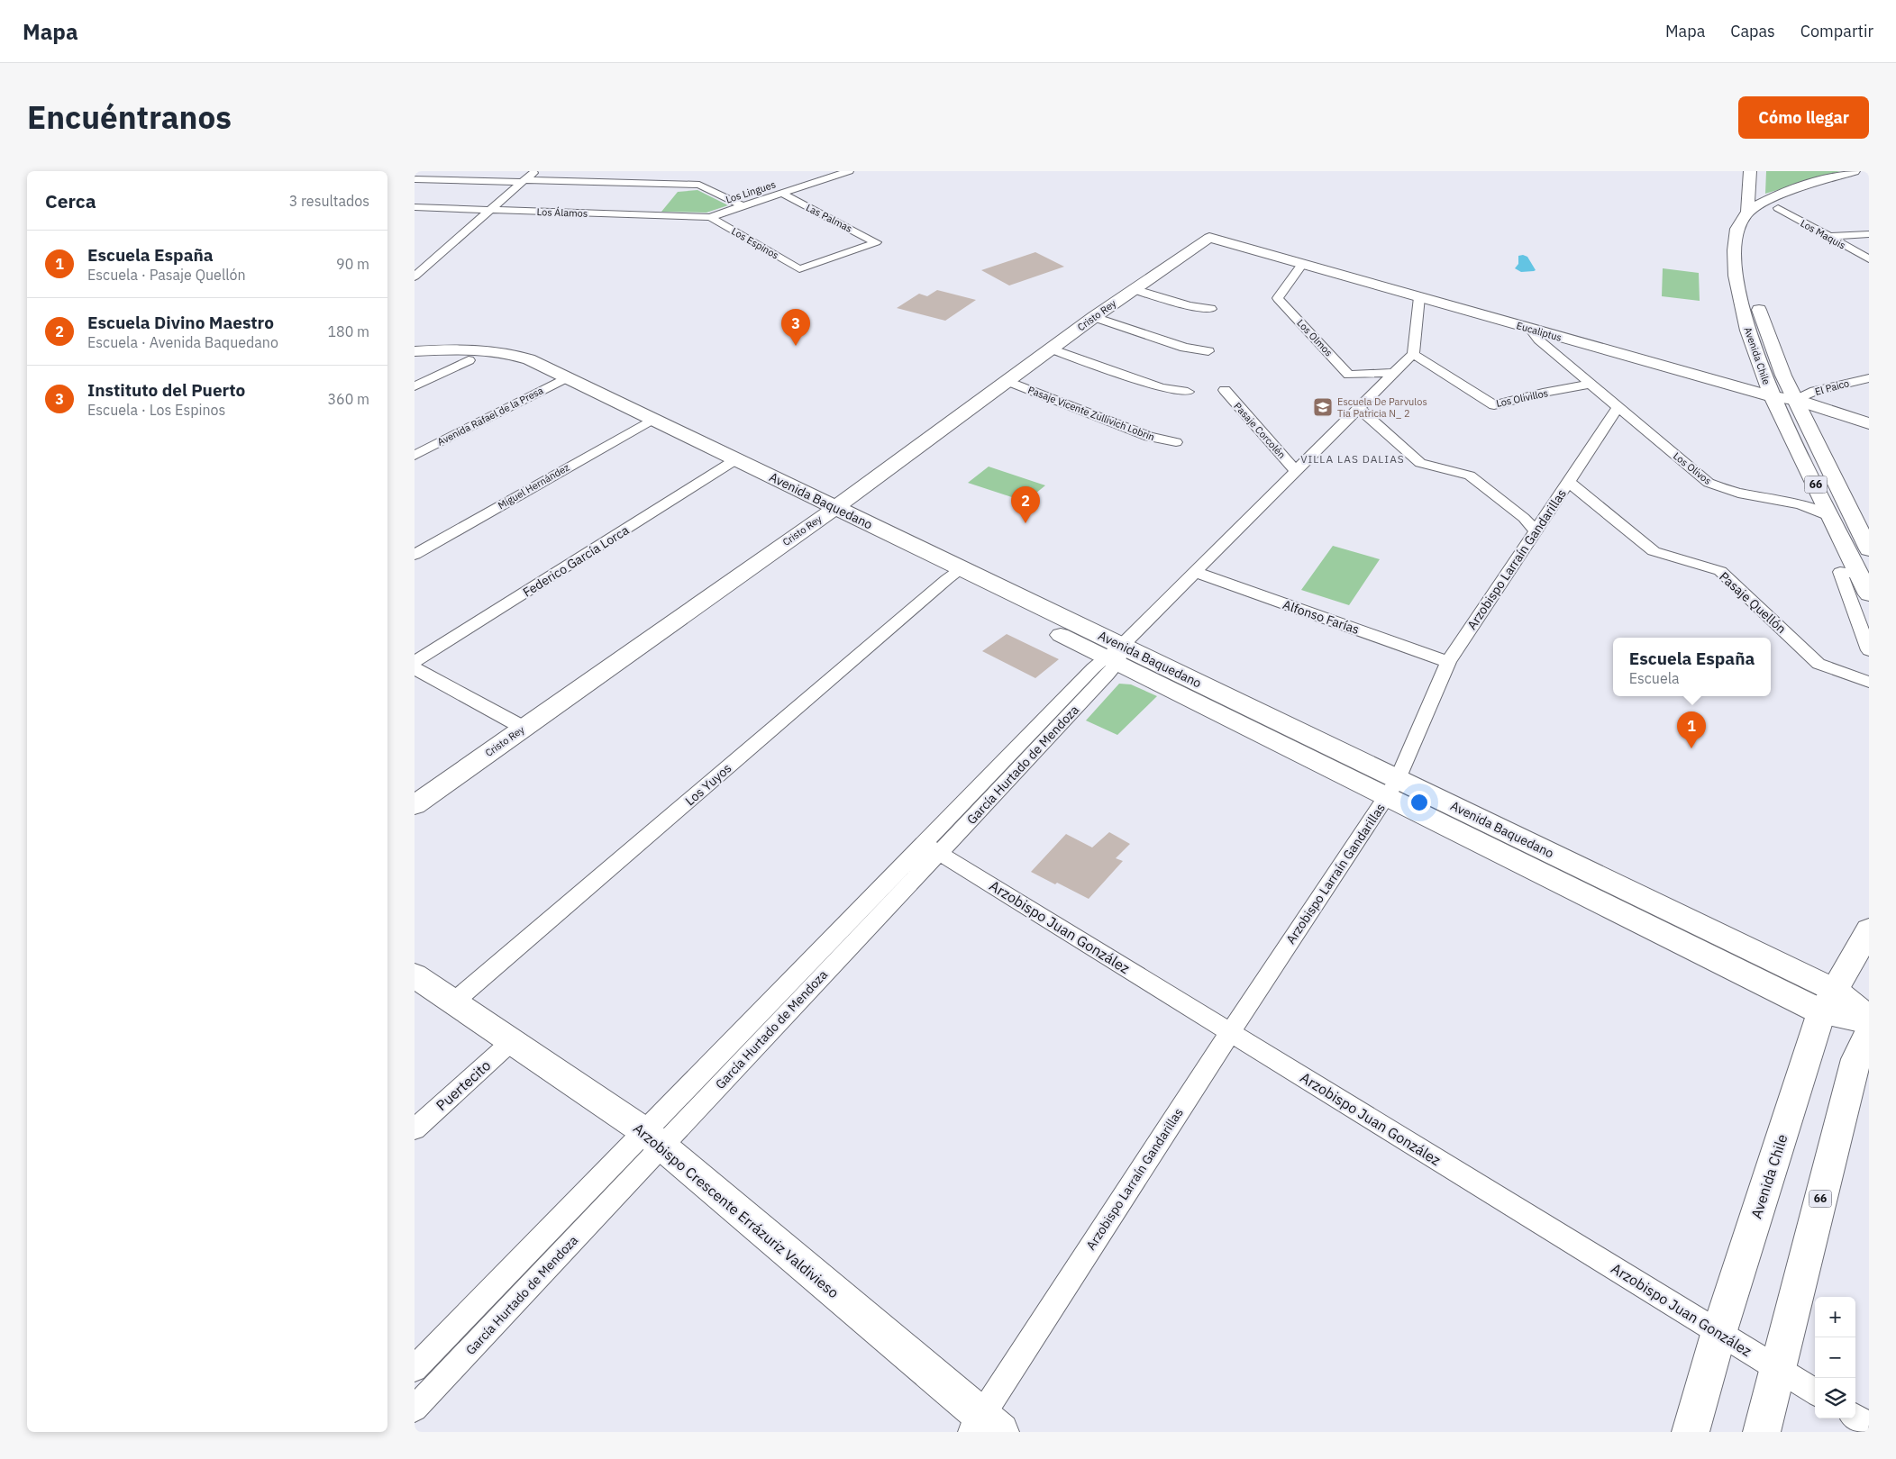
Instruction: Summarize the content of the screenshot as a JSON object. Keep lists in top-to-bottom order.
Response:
{
  "streets": {
    "main road": [
      "Cristo Rey",
      "Eucaliptus",
      "Avenida Chile",
      "66",
      "Avenida Baquedano",
      "Arzobispo Crescente Errázuriz Valdivieso"
    ],
    "street": [
      "Los Lingues",
      "Los Álamos",
      "Las Palmas",
      "Los Maquis",
      "Los Espinos",
      "Los Olmos",
      "El Paico",
      "Los Olivillos",
      "Pasaje Vicente Zullivich Lobrin",
      "Avenida Rafael de la Presa",
      "Pasaje Corcolén",
      "Los Olivos",
      "Miguel Hernández",
      "Arzobispo Larraín Gandarillas",
      "Federico García Lorca",
      "Pasaje Quellón",
      "Alfonso Farías",
      "García Hurtado de Mendoza",
      "Los Yuyos",
      "Arzobispo Juan González",
      "Puertecito"
    ]
  },
  "crossings": [
    ["Los Lingues", "Los Álamos"],
    ["Los Lingues", "Las Palmas"],
    ["Los Lingues", "Los Espinos"],
    ["Los Álamos", "Los Espinos"],
    ["Las Palmas", "Los Espinos"],
    ["Cristo Rey", "Eucaliptus"],
    ["Cristo Rey", "Pasaje Vicente Zullivich Lobrin"],
    ["Cristo Rey", "Avenida Baquedano"],
    ["Eucaliptus", "Los Olmos"],
    ["Eucaliptus", "Avenida Chile"],
    ["Eucaliptus", "El Paico"],
    ["Los Olmos", "García Hurtado de Mendoza"],
    ["Avenida Chile", "El Paico"],
    ["Avenida Chile", "Los Olivos"],
    ["Avenida Chile", "Avenida Baquedano"],
    ["Avenida Chile", "Arzobispo Juan González"],
    ["Los Olivillos", "García Hurtado de Mendoza"],
    ["Avenida Rafael de la Presa", "Avenida Baquedano"],
    ["Pasaje Corcolén", "García Hurtado de Mendoza"],
    ["Los Olivos", "Arzobispo Larraín Gandarillas"],
    ["66", "Arzobispo Juan González"],
    ["Miguel Hernández", "Avenida Baquedano"],
    ["Avenida Baquedano", "Arzobispo Larraín Gandarillas"],
    ["Avenida Baquedano", "Federico García Lorca"],
    ["Avenida Baquedano", "García Hurtado de Mendoza"],
    ["Avenida Baquedano", "Los Yuyos"],
    ["Arzobispo Larraín Gandarillas", "Pasaje Quellón"],
    ["Arzobispo Larraín Gandarillas", "Alfonso Farías"],
    ["Arzobispo Larraín Gandarillas", "Arzobispo Juan González"],
    ["Arzobispo Larraín Gandarillas", "Arzobispo Crescente Errázuriz Valdivieso"],
    ["Alfonso Farías", "García Hurtado de Mendoza"],
    ["García Hurtado de Mendoza", "Arzobispo Juan González"],
    ["García Hurtado de Mendoza", "Arzobispo Crescente Errázuriz Valdivieso"],
    ["Los Yuyos", "Arzobispo Crescente Errázuriz Valdivieso"],
    ["Puertecito", "Arzobispo Crescente Errázuriz Valdivieso"]
  ],
  "districts": ["VILLA LAS DALIAS"],
  "places": {
    "school or university": ["Escuela De Parvulos Tia Patricia N_ 2"]
  },
  "page": {
    "header": "Mapa",
    "nav": ["Mapa", "Capas", "Compartir"],
    "title": "Encuéntranos",
    "buttons": "Cómo llegar",
    "heading": ["Cerca", "3 resultados"],
    "list": [
      {
        "mark": "1",
        "name": "Escuela España",
        "note": "Escuela · Pasaje Quellón",
        "value": "90 m"
      },
      {
        "mark": "2",
        "name": "Escuela Divino Maestro",
        "note": "Escuela · Avenida Baquedano",
        "value": "180 m"
      },
      {
        "mark": "3",
        "name": "Instituto del Puerto",
        "note": "Escuela · Los Espinos",
        "value": "360 m"
      }
    ],
    "pins": ["3", "2", "1"],
    "popup": ["Escuela España", "Escuela"],
    "map_buttons": ["+", "−"]
  }
}
